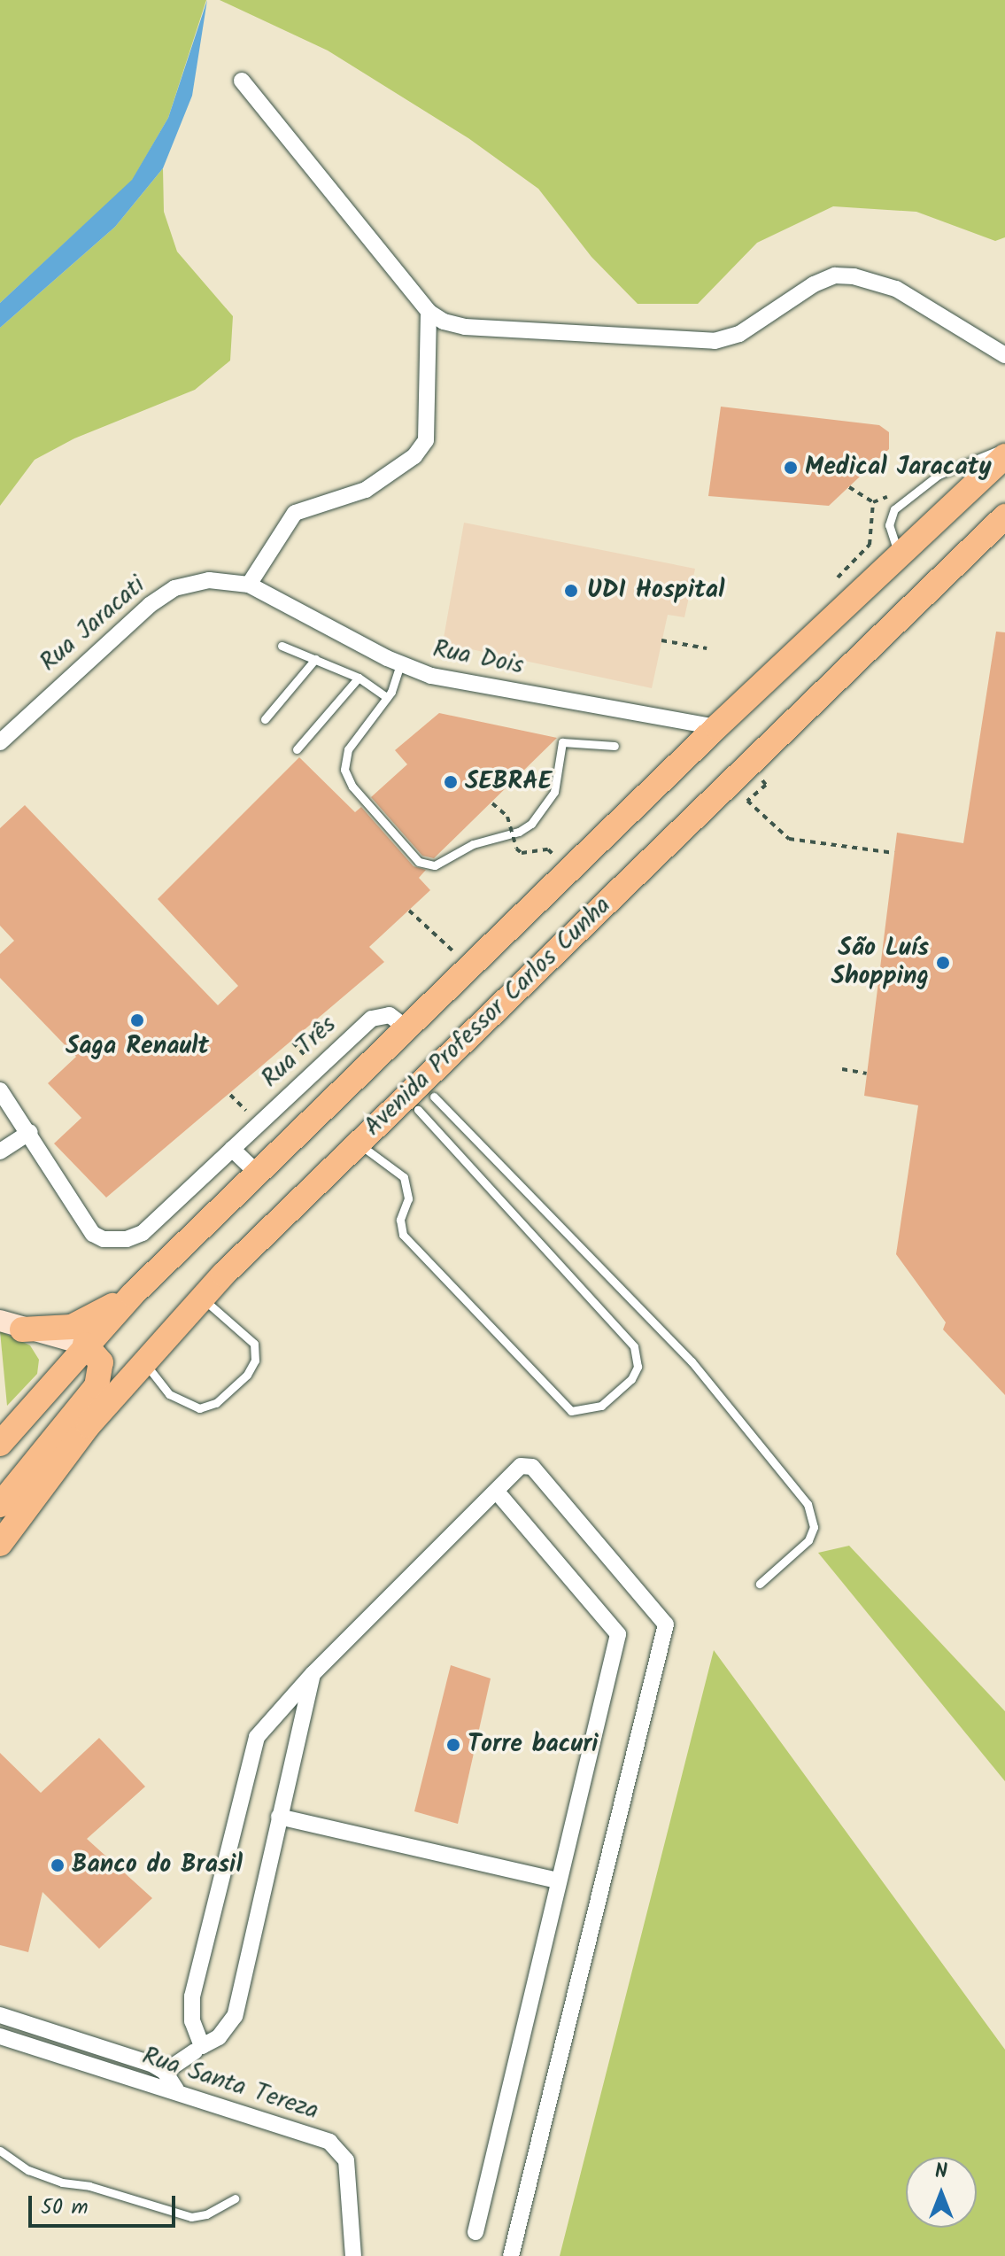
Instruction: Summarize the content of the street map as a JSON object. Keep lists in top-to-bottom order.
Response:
{
  "streets": {
    "main road": ["Avenida Professor Carlos Cunha"],
    "street": [
      "Rua Jaracati",
      "Rua Dois",
      "Rua Três",
      "Rua Santa Tereza"
    ]
  },
  "crossings": [
    ["Rua Jaracati", "Rua Dois"],
    ["Rua Dois", "Avenida Professor Carlos Cunha"],
    ["Avenida Professor Carlos Cunha", "Rua Três"]
  ],
  "places": [
    "Medical Jaracaty",
    "UDI Hospital",
    "SEBRAE",
    "São Luís Shopping",
    "Saga Renault",
    "Torre bacuri",
    "Banco do Brasil"
  ],
  "scale_bar": "50 m",
  "north": "top"
}
